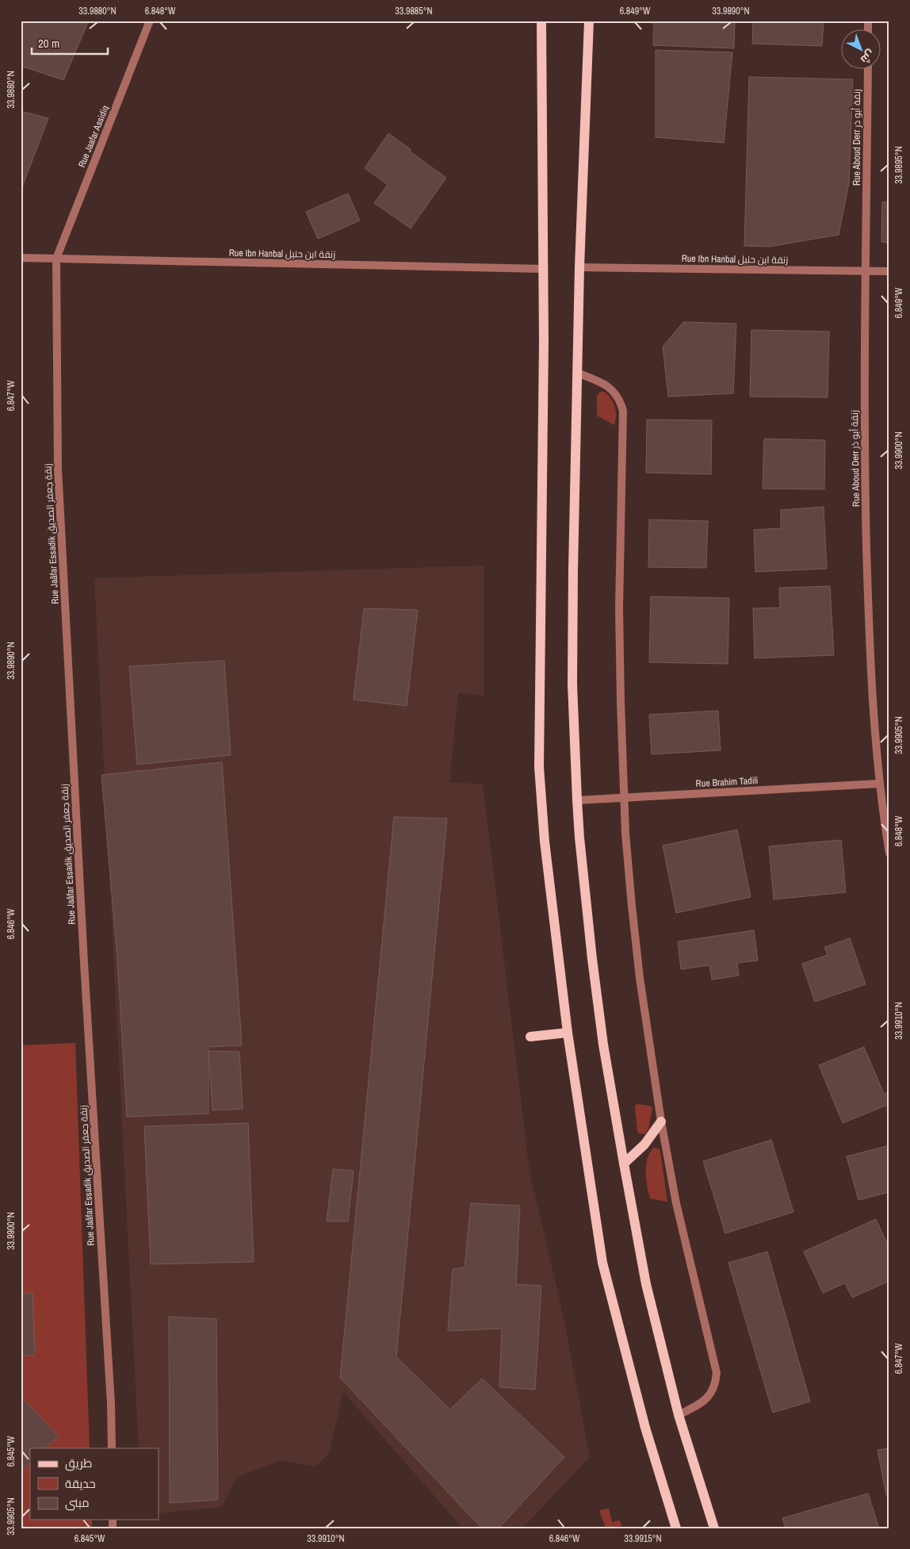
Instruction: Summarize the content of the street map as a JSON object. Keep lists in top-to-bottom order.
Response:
{
  "streets": {
    "street": [
      "Rue Jaafar Assidiq",
      "Rue Aboud Derr زنقة أبو ذر",
      "Rue Ibn Hanbal زنقة ابن حنبل",
      "Rue Jaâfar Essadik زنقة جعفر الصديق",
      "Rue Brahim Tadili"
    ]
  },
  "crossings": [
    ["Rue Jaafar Assidiq", "Rue Ibn Hanbal زنقة ابن حنبل"],
    ["Rue Jaafar Assidiq", "Rue Jaâfar Essadik زنقة جعفر الصديق"],
    ["Rue Aboud Derr زنقة أبو ذر", "Rue Ibn Hanbal زنقة ابن حنبل"],
    ["Rue Aboud Derr زنقة أبو ذر", "Rue Brahim Tadili"],
    ["Rue Ibn Hanbal زنقة ابن حنبل", "Rue Jaâfar Essadik زنقة جعفر الصديق"]
  ],
  "legend": ["طريق", "حديقة", "مبنى"],
  "scale_bar": "20 m",
  "north": "bottom right",
  "coordinates": [
    "33.9880°N",
    "6.848°W",
    "33.9885°N",
    "6.849°W",
    "33.9890°N",
    "33.9895°N",
    "6.847°W",
    "33.9900°N",
    "33.9905°N",
    "6.846°W",
    "33.9910°N",
    "6.845°W",
    "33.9915°N"
  ]
}
